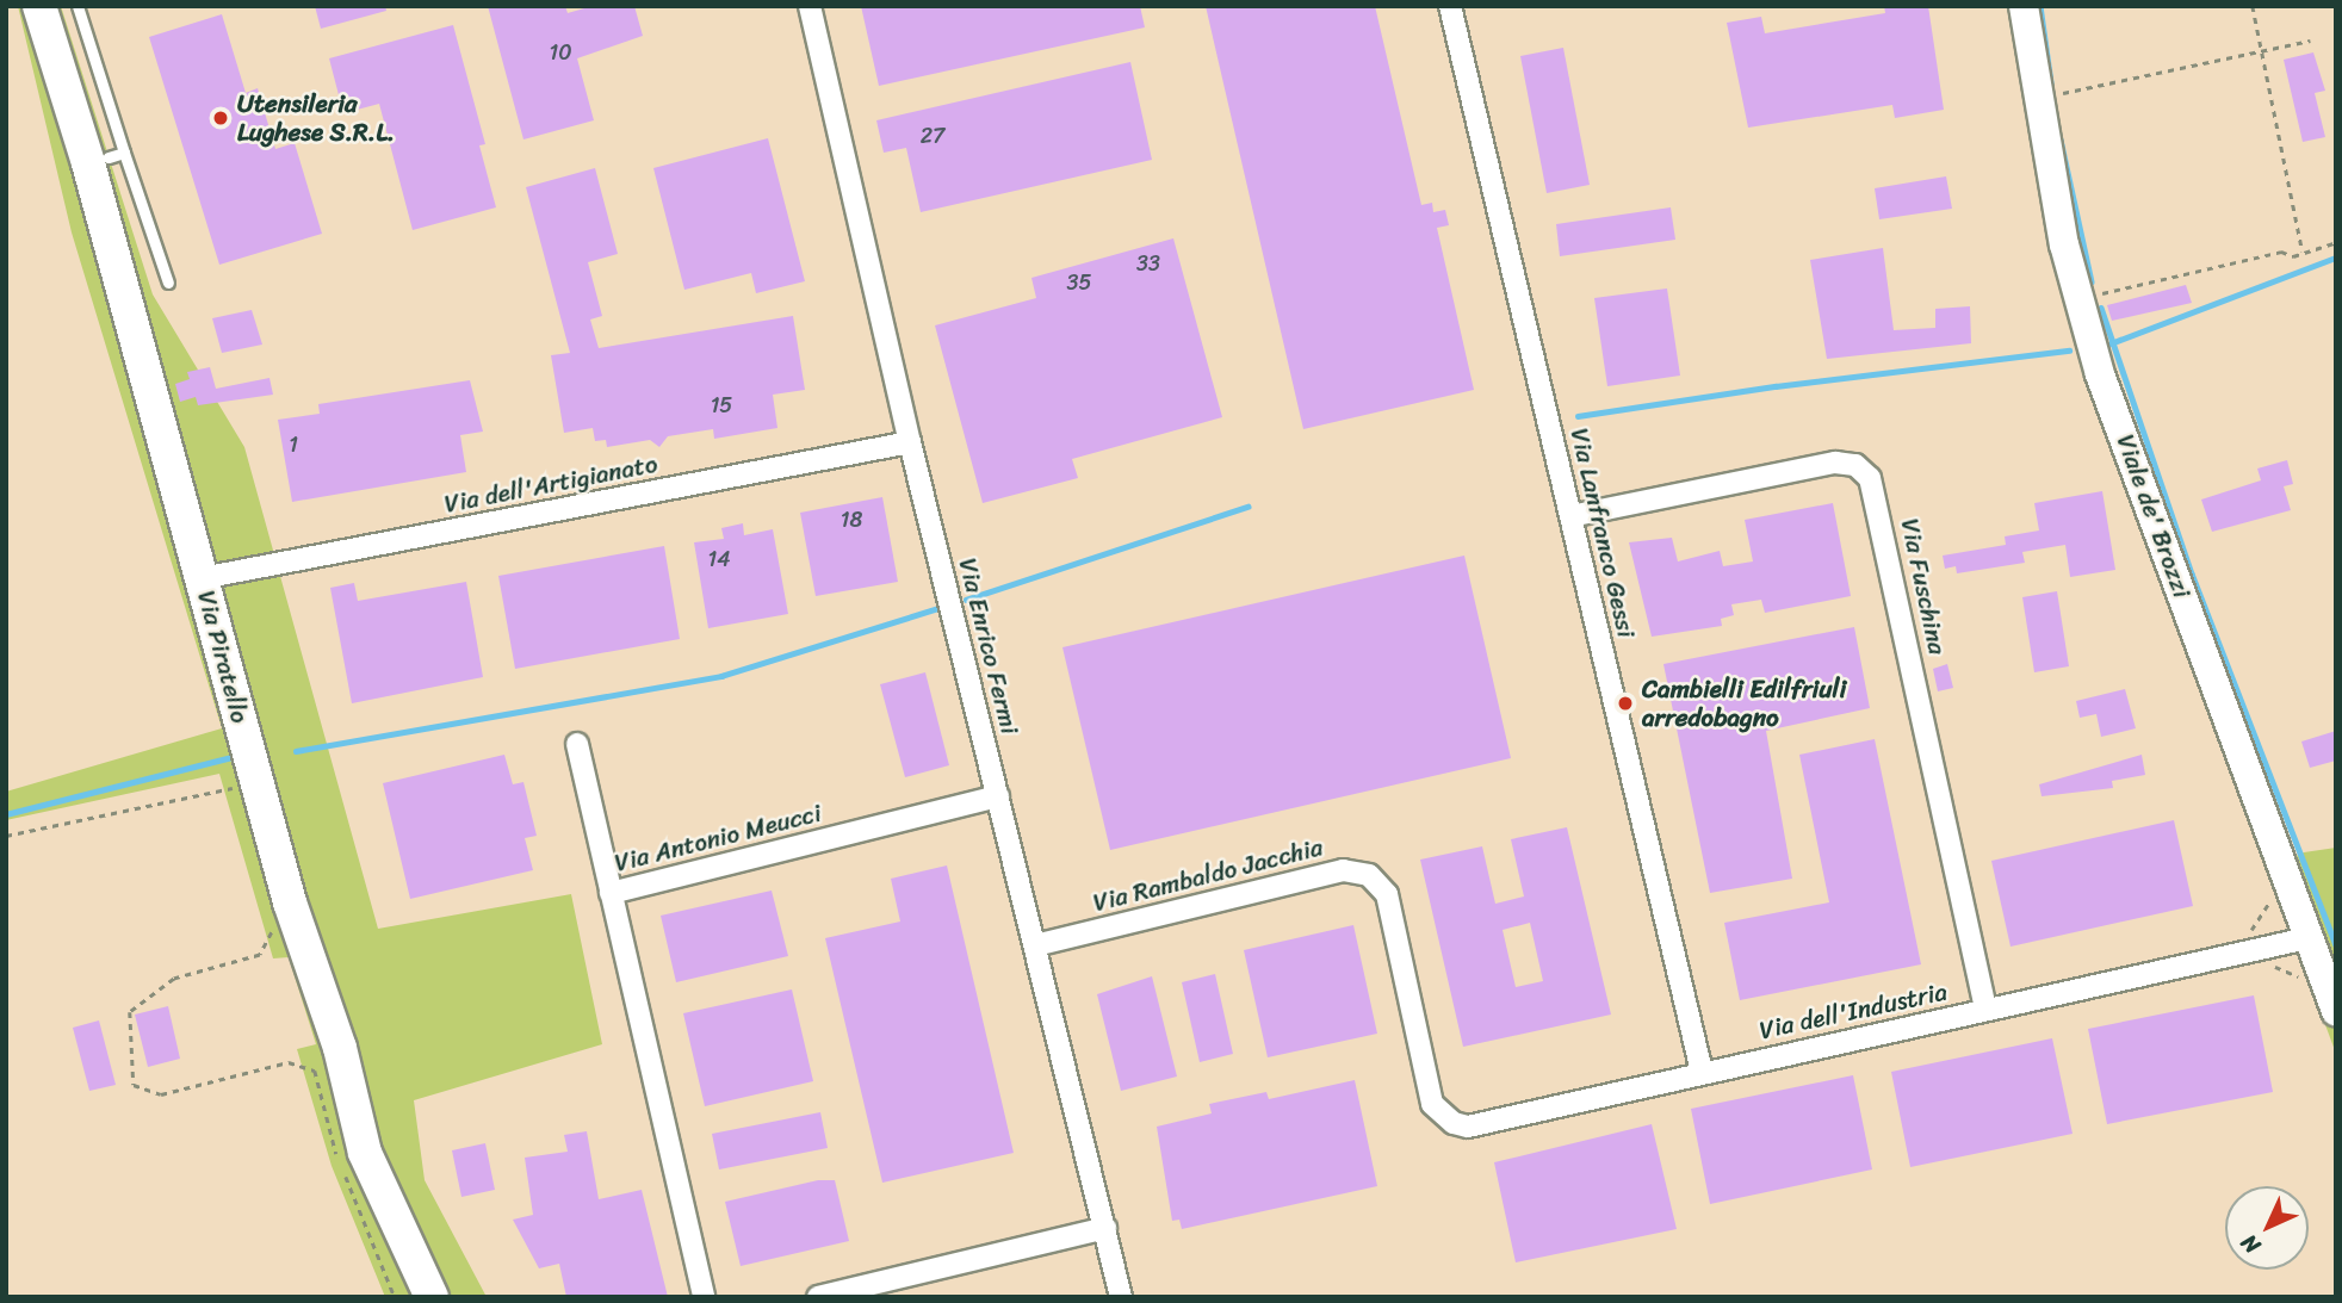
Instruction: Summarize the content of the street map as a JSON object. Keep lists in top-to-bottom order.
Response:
{
  "streets": {
    "main road": ["Via Piratello"],
    "street": [
      "Via dell'Artigianato",
      "Viale de' Brozzi",
      "Via Lanfranco Gessi",
      "Via Fuschina",
      "Via Enrico Fermi",
      "Via Antonio Meucci",
      "Via Rambaldo Jacchia",
      "Via dell'Industria"
    ]
  },
  "crossings": [
    ["Via dell'Artigianato", "Via Enrico Fermi"],
    ["Via dell'Artigianato", "Via Piratello"],
    ["Viale de' Brozzi", "Via dell'Industria"],
    ["Via Lanfranco Gessi", "Via Fuschina"],
    ["Via Lanfranco Gessi", "Via dell'Industria"],
    ["Via Fuschina", "Via dell'Industria"],
    ["Via Enrico Fermi", "Via Antonio Meucci"],
    ["Via Enrico Fermi", "Via Rambaldo Jacchia"],
    ["Via Rambaldo Jacchia", "Via dell'Industria"]
  ],
  "places": ["Utensileria Lughese S.R.L.", "Cambielli Edilfriuli arredobagno"],
  "house_numbers": [
    "10",
    "27",
    "33",
    "35",
    "15",
    "1",
    "18",
    "14"
  ],
  "north": "bottom left"
}
